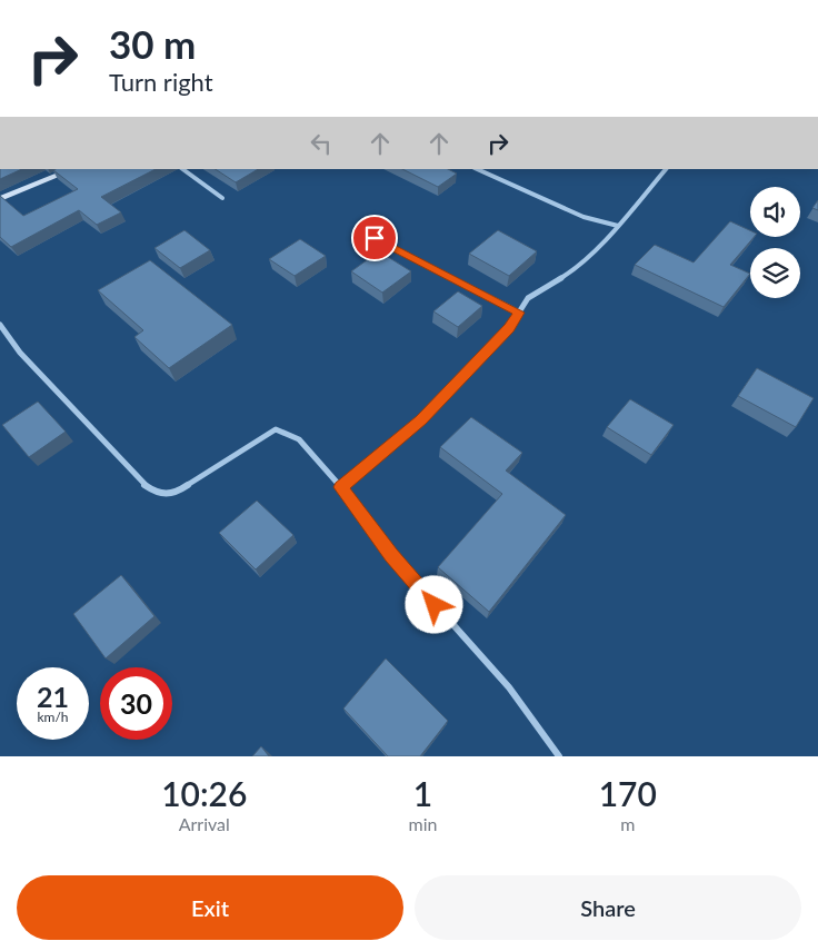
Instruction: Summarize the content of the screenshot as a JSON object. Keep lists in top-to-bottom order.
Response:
{
  "page": {
    "turn": ["30 m", "Turn right"],
    "speed": "21 km/h",
    "limit": "30",
    "eta": [
      "10:26",
      "Arrival",
      "1",
      "min",
      "170",
      "m"
    ],
    "buttons": ["Exit", "Share"]
  }
}
